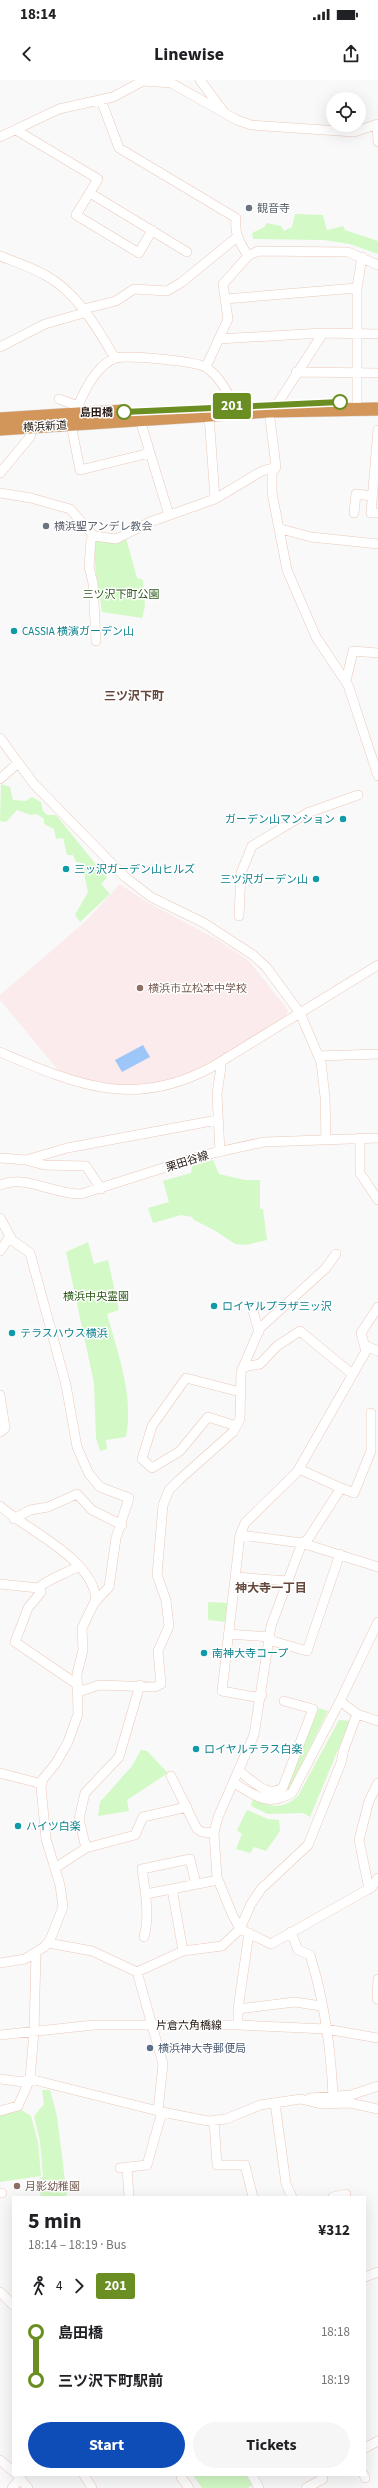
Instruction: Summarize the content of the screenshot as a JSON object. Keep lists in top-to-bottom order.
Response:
{
  "streets": {
    "highway": ["横浜新道"],
    "street": ["栗田谷線", "片倉六角橋線"]
  },
  "districts": ["三ツ沢下町", "神大寺一丁目"],
  "parks": ["三ツ沢下町公園", "横浜中央霊園"],
  "places": [
    "観音寺",
    "島田橋",
    "横浜聖アンデレ教会",
    "CASSIA 横濱ガーデン山",
    "ガーデン山マンション",
    "三ッ沢ガーデン山ヒルズ",
    "三ツ沢ガーデン山",
    "横浜市立松本中学校",
    "ロイヤルプラザ三ッ沢",
    "テラスハウス横浜",
    "南神大寺コープ",
    "ロイヤルテラス白楽",
    "ハイツ白楽",
    "横浜神大寺郵便局",
    "月影幼稚園"
  ],
  "lines": ["bus line 201"],
  "page": {
    "status": "18:14",
    "header": "Linewise",
    "on_map": "201",
    "heading": ["5 min", "18:14 – 18:19 · Bus", "¥312"],
    "legs": ["4", "201"],
    "list": [
      {
        "name": "島田橋",
        "value": "18:18"
      },
      {
        "name": "三ツ沢下町駅前",
        "value": "18:19"
      }
    ],
    "buttons": ["Start", "Tickets"]
  }
}
